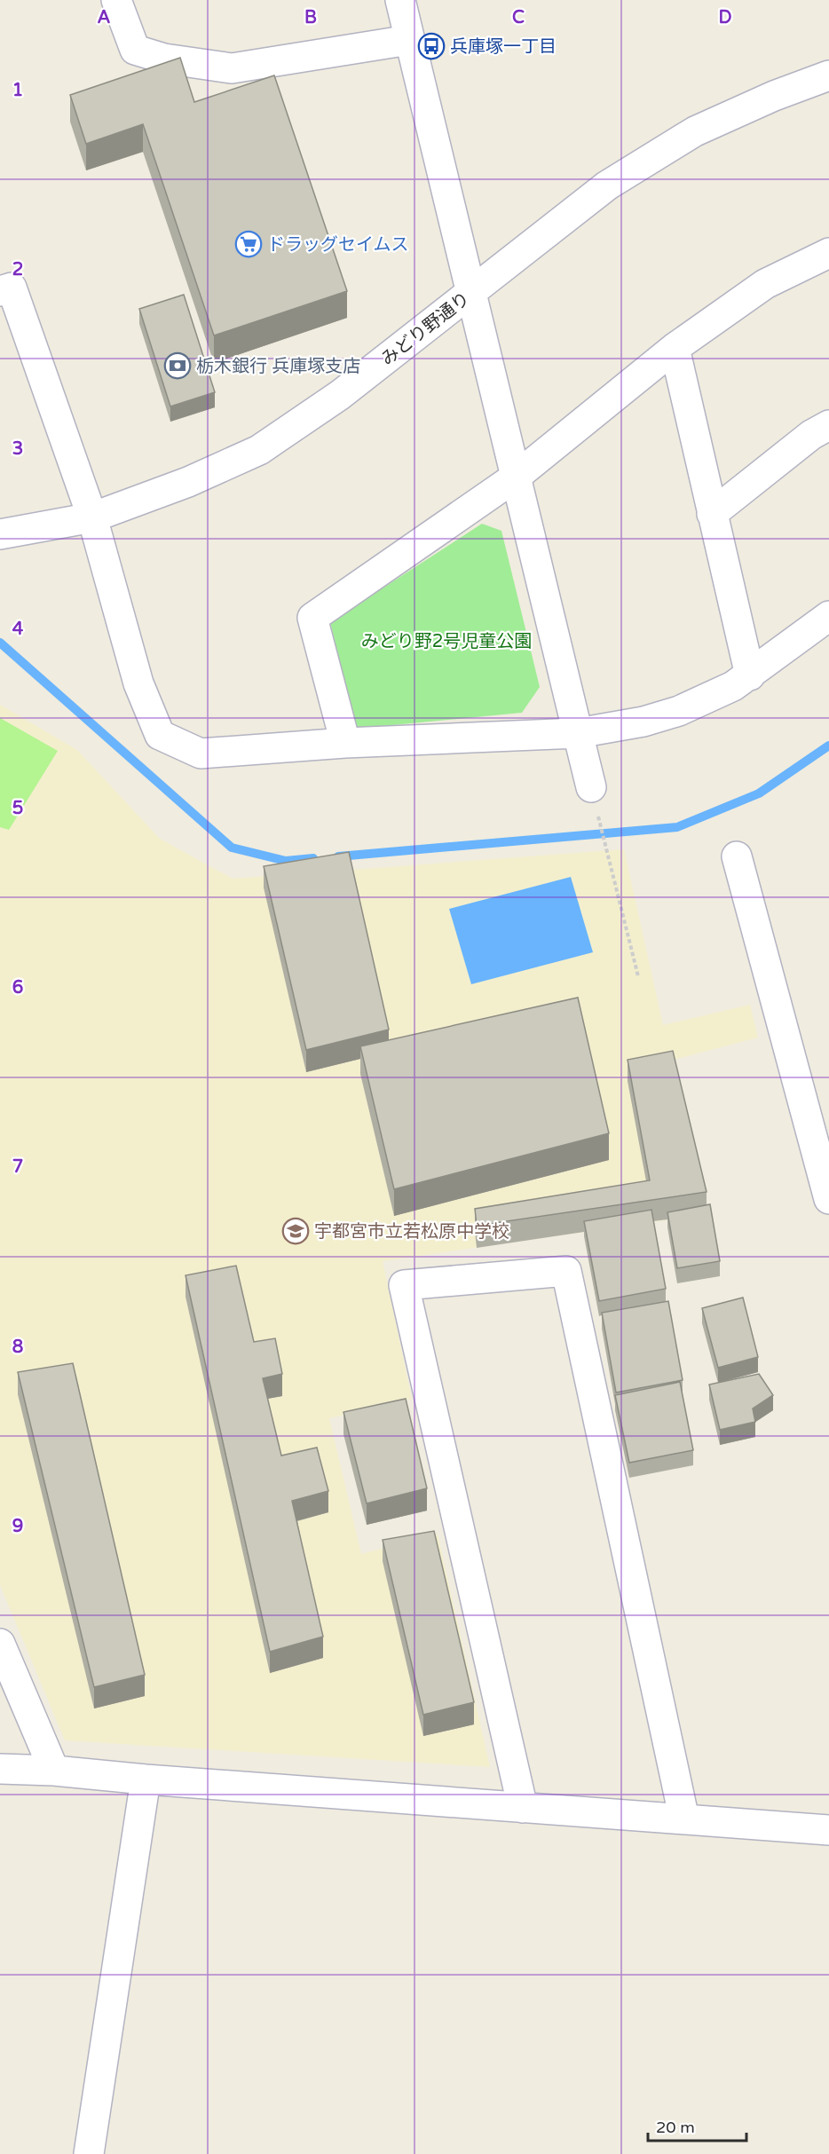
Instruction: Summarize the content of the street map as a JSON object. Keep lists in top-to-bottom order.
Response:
{
  "streets": {
    "street": ["みどり野通り"]
  },
  "parks": ["みどり野2号児童公園"],
  "places": {
    "bus stop": ["兵庫塚一丁目"],
    "supermarket": ["ドラッグセイムス"],
    "bank": ["栃木銀行 兵庫塚支店"],
    "school or university": ["宇都宮市立若松原中学校"]
  },
  "scale_bar": "20 m",
  "grid": {
    "columns": [
      "A",
      "B",
      "C",
      "D"
    ],
    "rows": [
      "1",
      "2",
      "3",
      "4",
      "5",
      "6",
      "7",
      "8",
      "9"
    ]
  }
}
